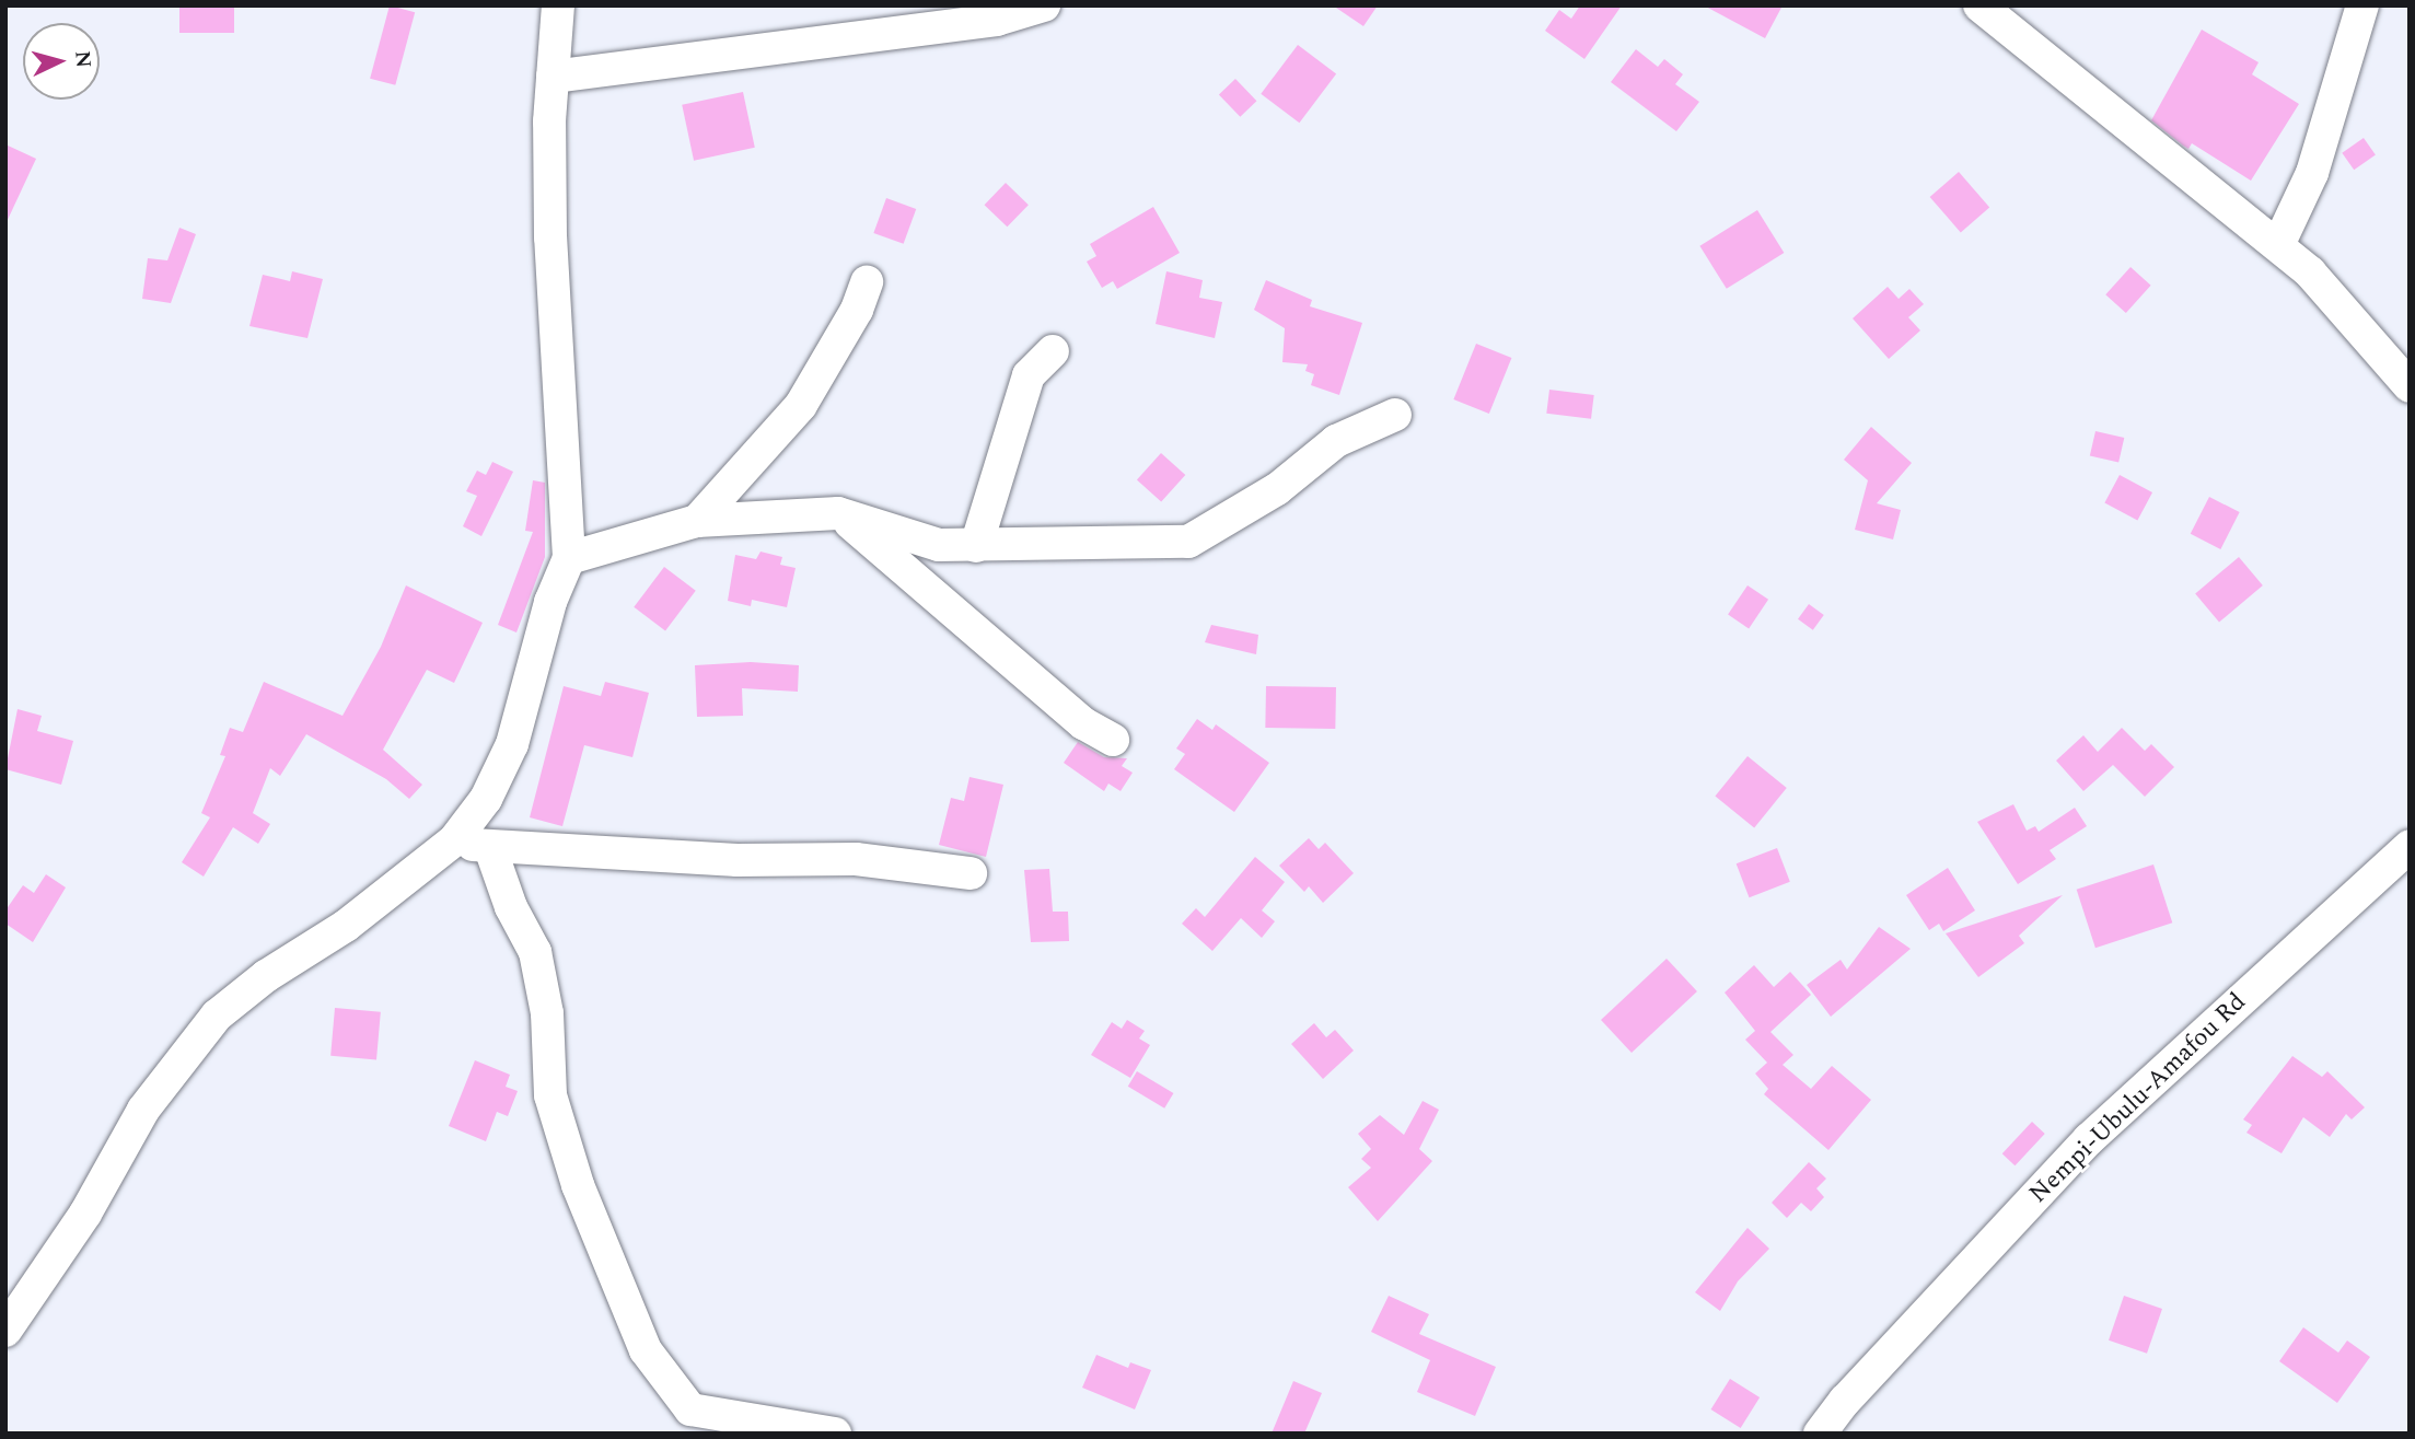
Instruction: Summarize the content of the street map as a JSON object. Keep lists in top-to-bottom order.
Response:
{
  "streets": {
    "street": ["Nempi-Ubulu-Amafou Rd"]
  },
  "north": "right"
}
